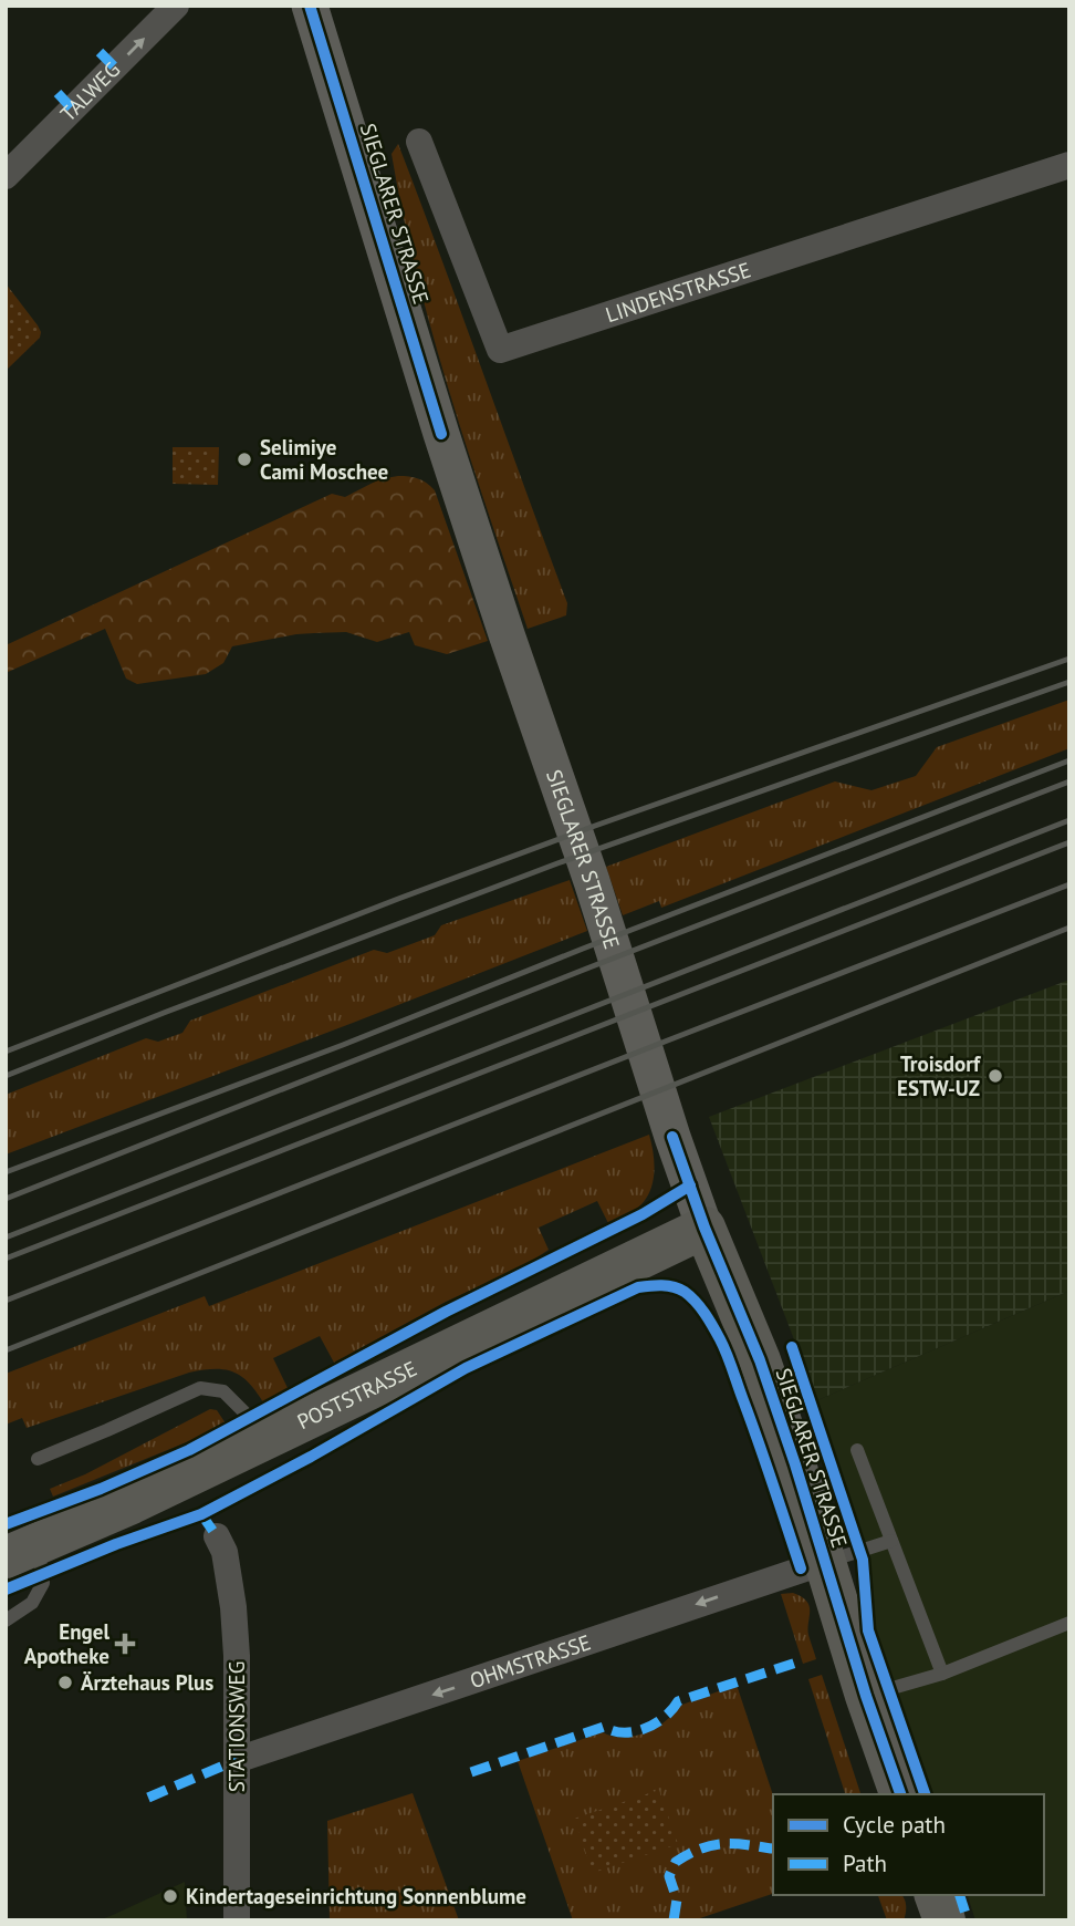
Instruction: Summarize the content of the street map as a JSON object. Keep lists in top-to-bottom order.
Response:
{
  "streets": {
    "main road": ["SIEGLARER STRASSE", "POSTSTRASSE"],
    "street": [
      "TALWEG",
      "LINDENSTRASSE",
      "OHMSTRASSE",
      "STATIONSWEG"
    ]
  },
  "crossings": [
    ["SIEGLARER STRASSE", "POSTSTRASSE"],
    ["SIEGLARER STRASSE", "OHMSTRASSE"],
    ["OHMSTRASSE", "STATIONSWEG"]
  ],
  "one_way": ["TALWEG", "OHMSTRASSE"],
  "places": {
    "other": [
      "Selimiye Cami Moschee",
      "Troisdorf ESTW-UZ",
      "Ärztehaus Plus",
      "Kindertageseinrichtung Sonnenblume"
    ],
    "health": ["Engel Apotheke"]
  },
  "legend": ["Cycle path", "Path"]
}
